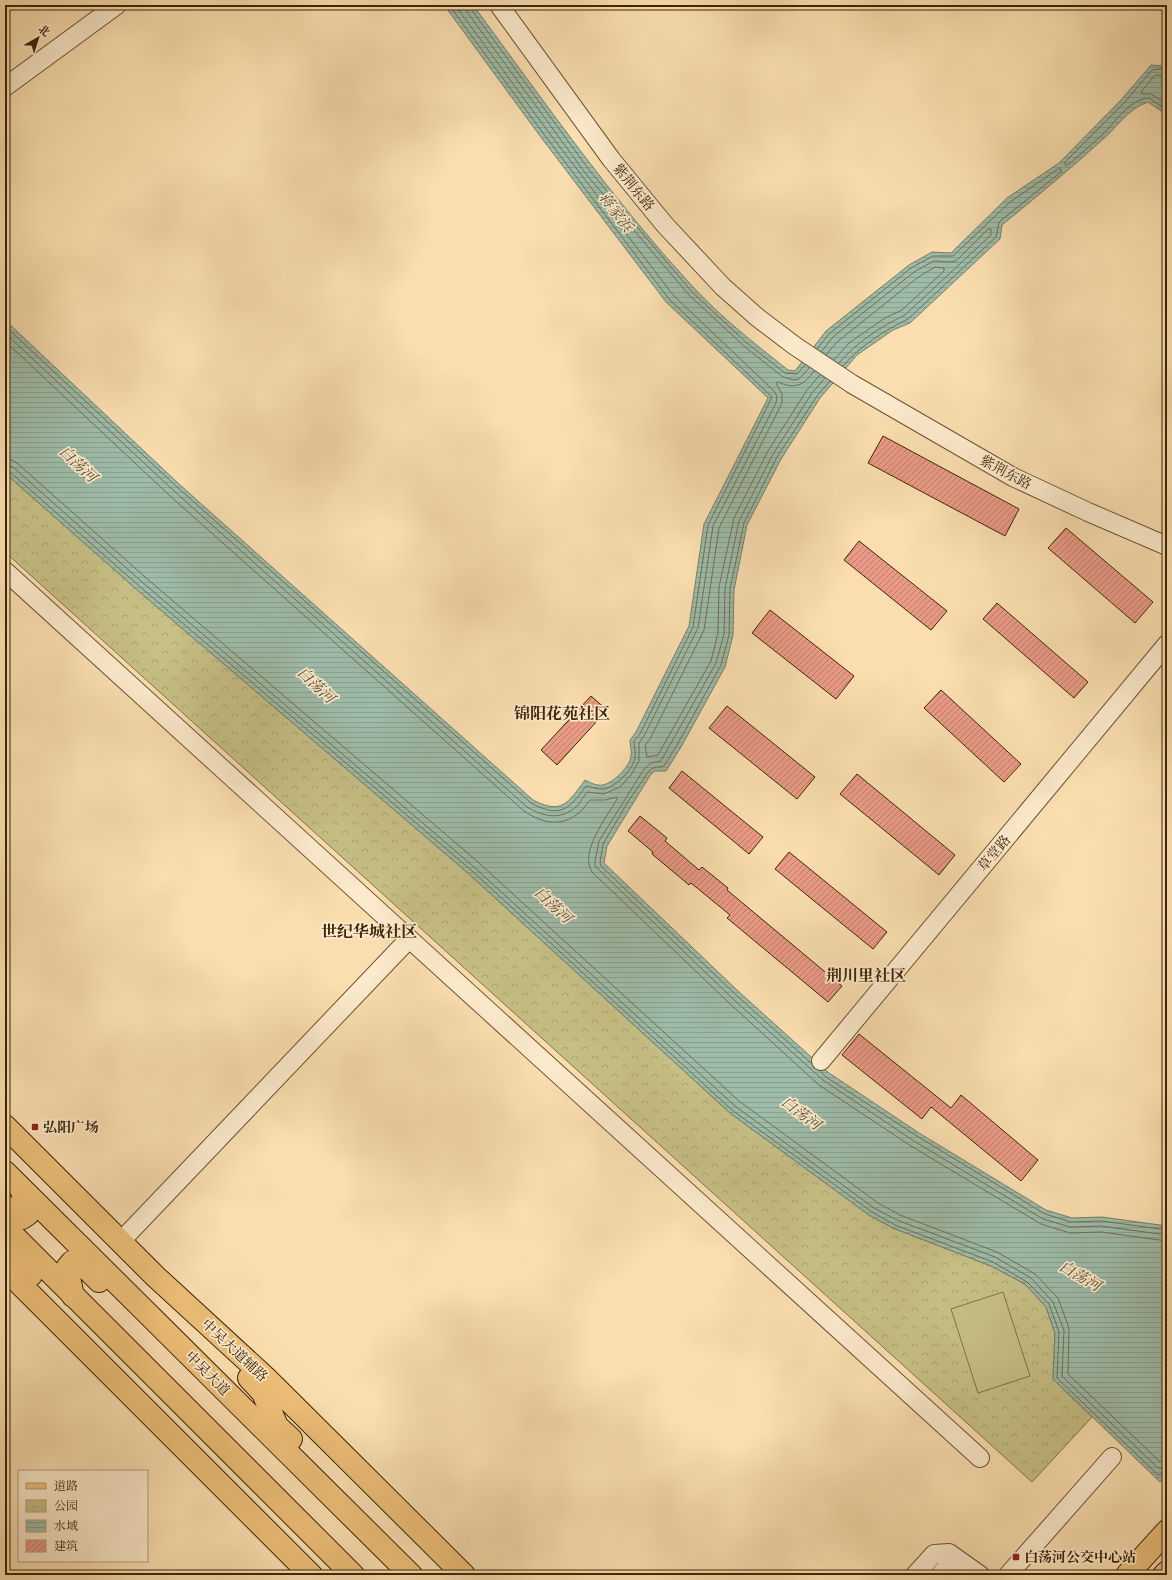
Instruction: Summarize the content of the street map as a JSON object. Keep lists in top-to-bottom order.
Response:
{
  "streets": {
    "main road": ["中吴大道辅路", "中吴大道"],
    "street": ["紫荆东路", "草堂路"]
  },
  "districts": ["锦阳花苑社区", "世纪华城社区", "荆川里社区"],
  "water": ["蒋家浜", "白荡河"],
  "places": {
    "transit": ["弘阳广场", "白荡河公交中心站"]
  },
  "legend": [
    "道路",
    "公园",
    "水域",
    "建筑"
  ],
  "north": "top right"
}
